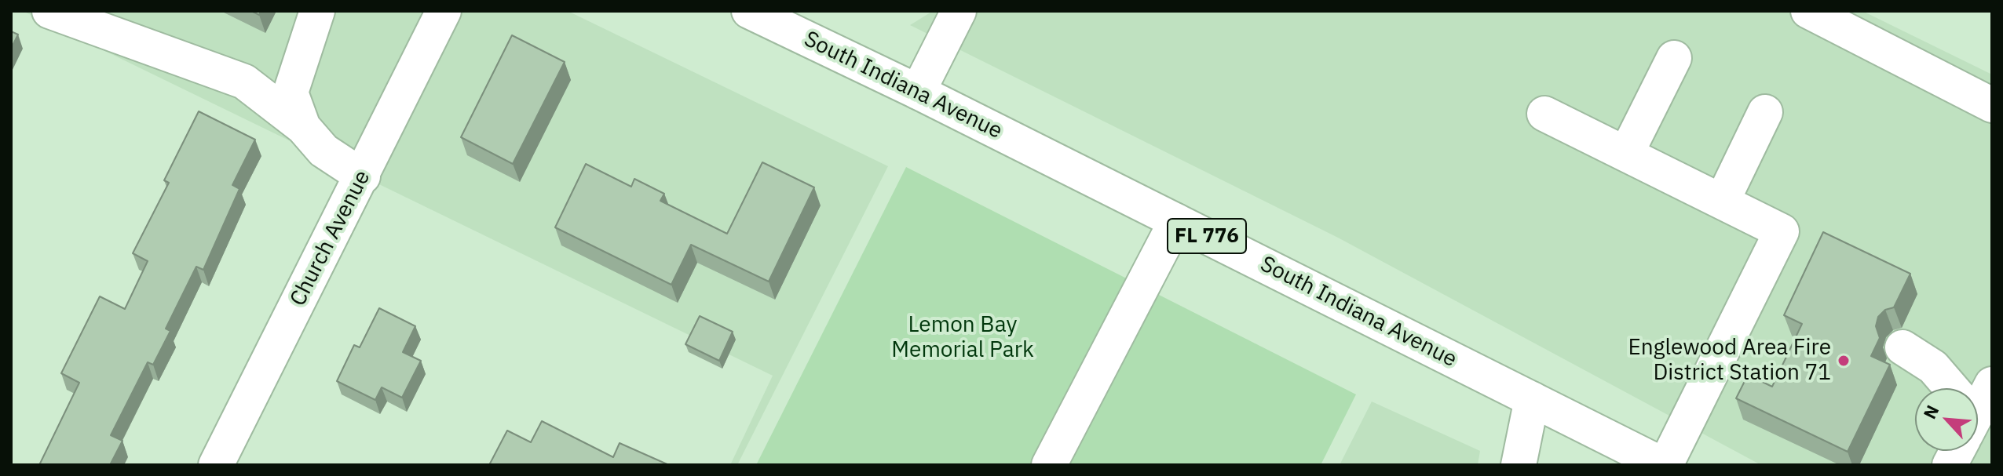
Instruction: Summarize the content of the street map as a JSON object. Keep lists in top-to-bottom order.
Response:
{
  "streets": {
    "main road": ["South Indiana Avenue", "FL 776", "Church Avenue"]
  },
  "parks": ["Lemon Bay Memorial Park"],
  "places": ["Englewood Area Fire District Station 71"],
  "north": "top left"
}
